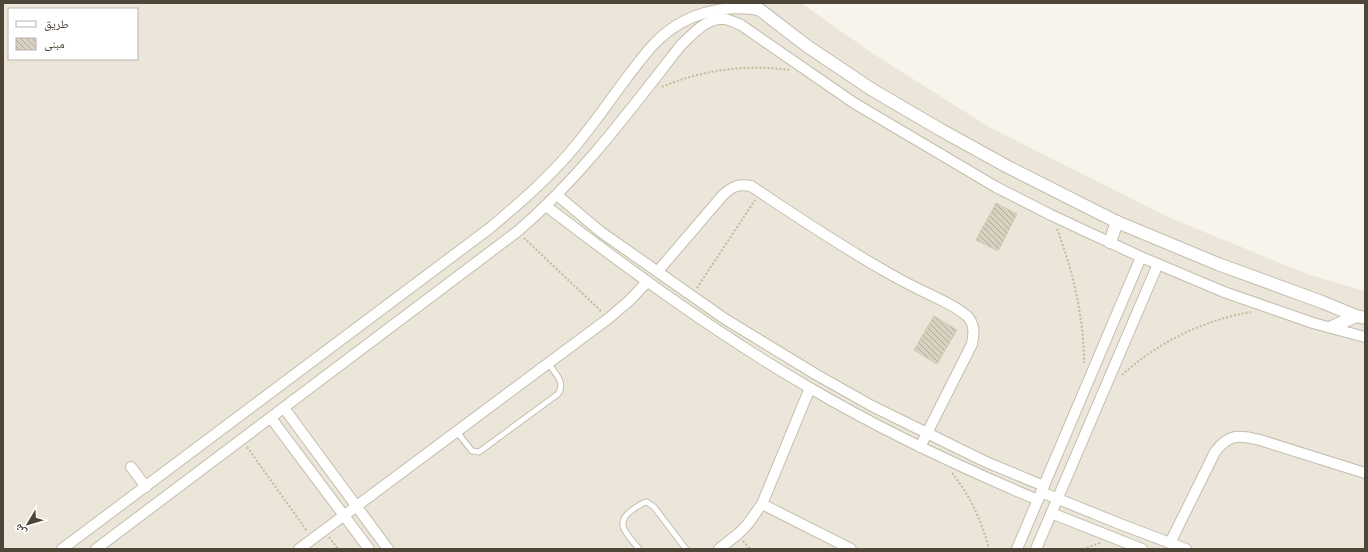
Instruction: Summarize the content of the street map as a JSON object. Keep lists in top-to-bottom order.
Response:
{
  "legend": ["طريق", "مبنى"],
  "north": "bottom left"
}
